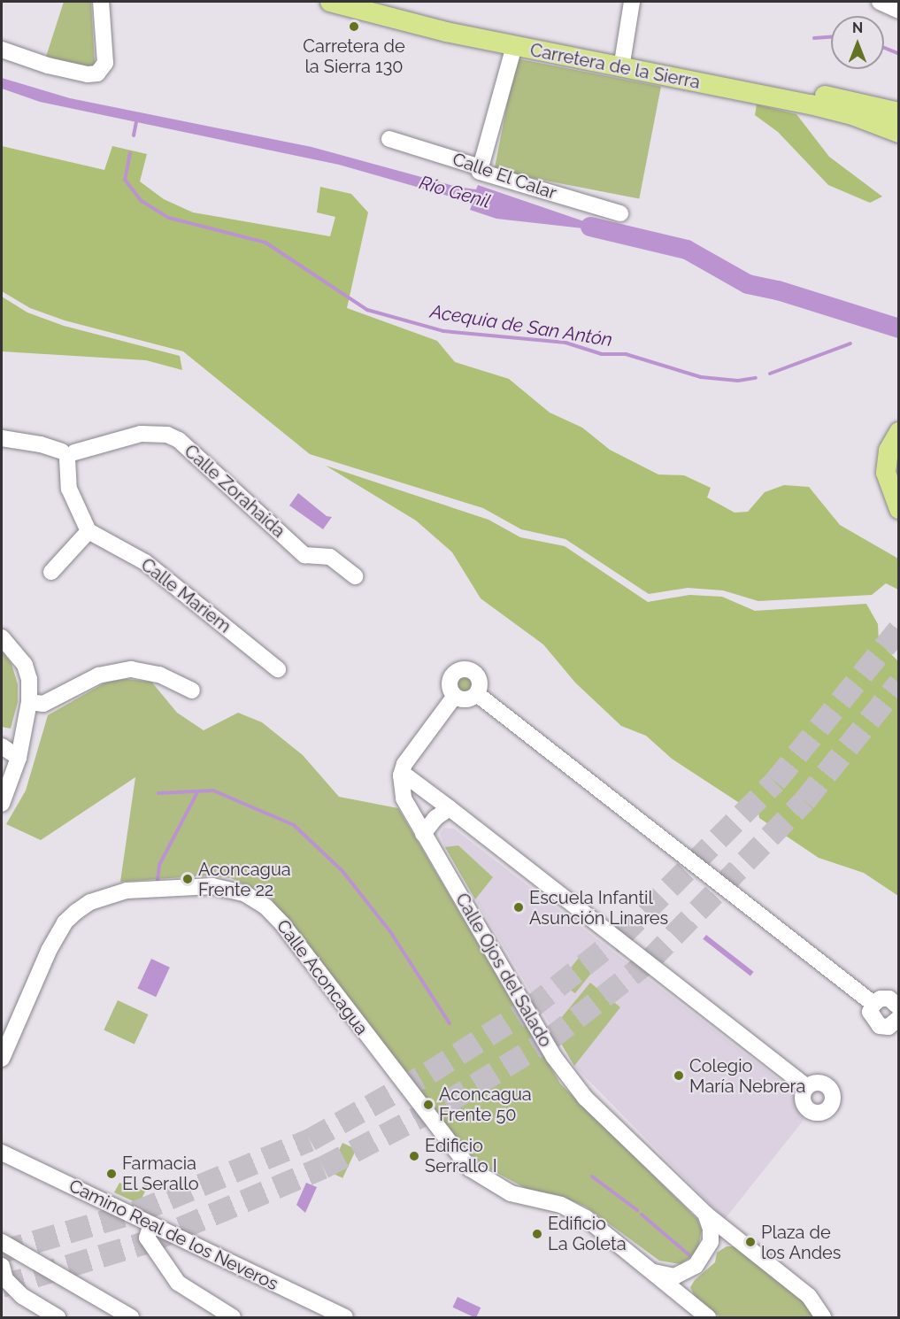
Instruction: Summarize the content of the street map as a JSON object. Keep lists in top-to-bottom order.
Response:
{
  "streets": {
    "main road": ["Carretera de la Sierra"],
    "street": [
      "Calle El Calar",
      "Calle Zorahaida",
      "Calle Mariem",
      "Calle Ojos del Salado",
      "Calle Aconcagua",
      "Camino Real de los Neveros"
    ]
  },
  "crossings": [
    ["Calle Zorahaida", "Calle Mariem"]
  ],
  "water": ["Río Genil", "Acequia de San Antón"],
  "places": [
    "Carretera de la Sierra 130",
    "Aconcagua Frente 22",
    "Escuela Infantil Asunción Linares",
    "Colegio María Nebrera",
    "Aconcagua Frente 50",
    "Edificio Serrallo I",
    "Farmacia El Serallo",
    "Edificio La Goleta",
    "Plaza de los Andes"
  ],
  "north": "top"
}
